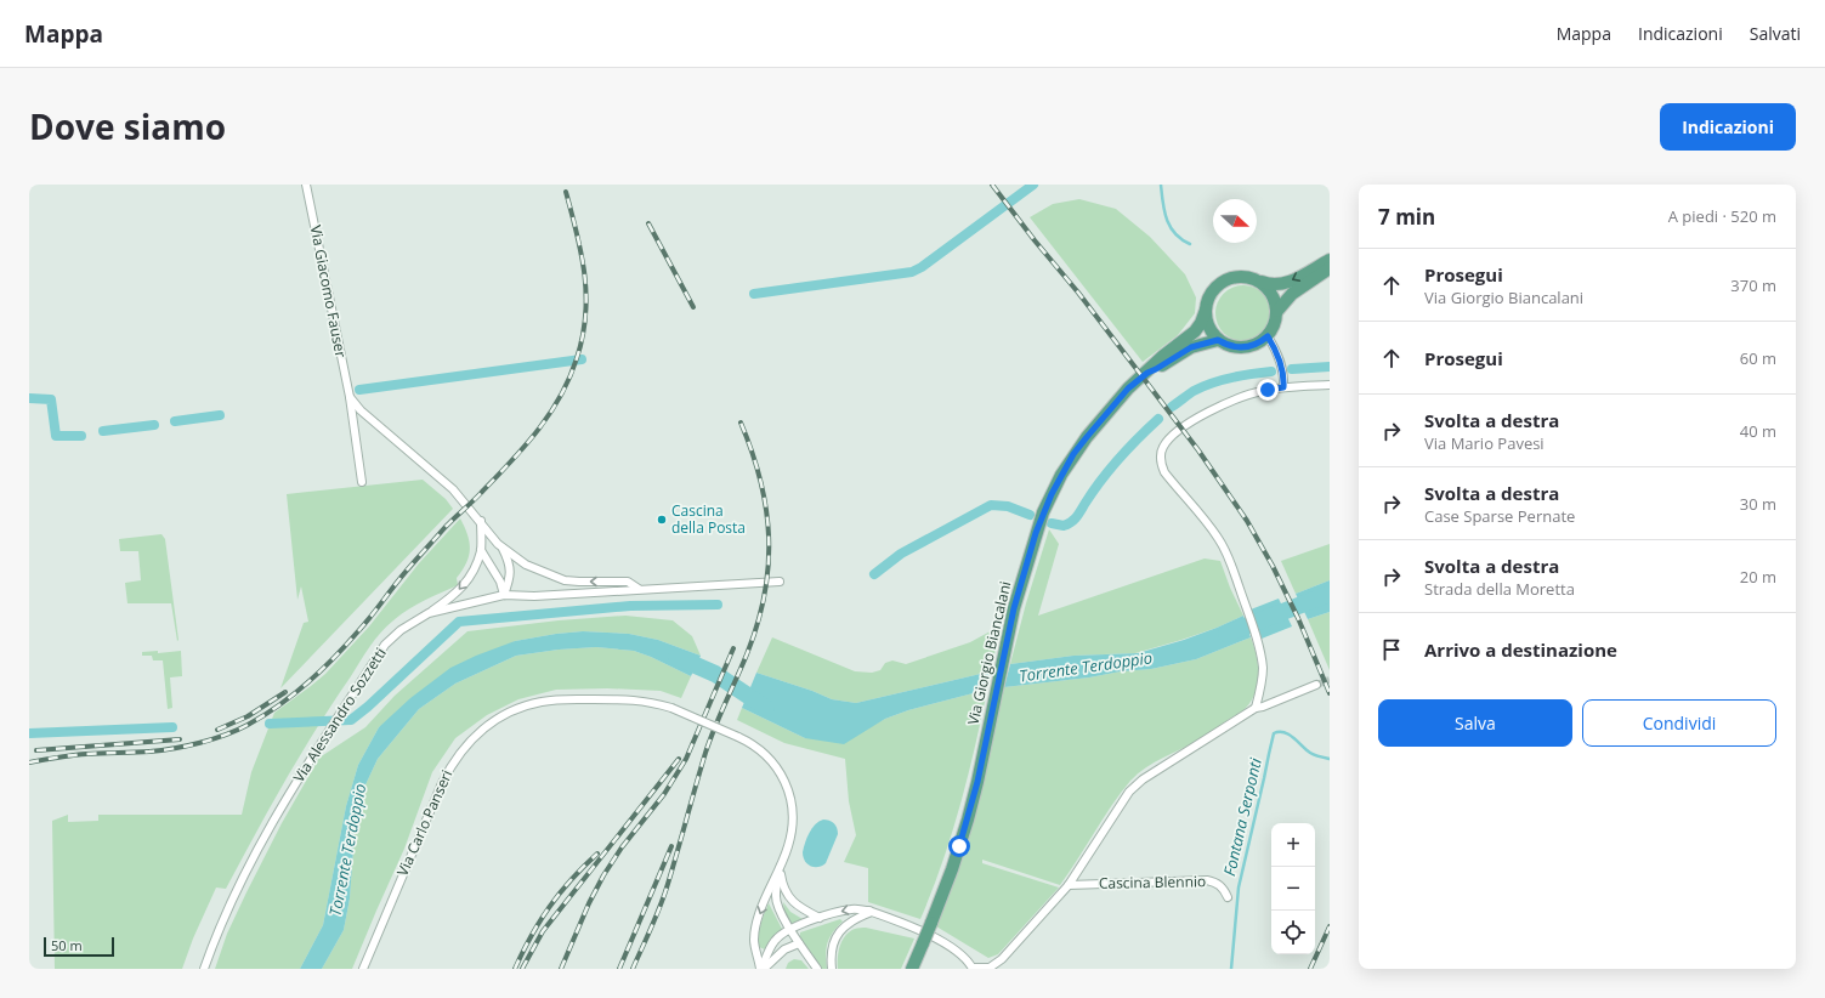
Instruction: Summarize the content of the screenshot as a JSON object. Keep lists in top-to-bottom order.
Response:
{
  "streets": {
    "main road": ["Via Giorgio Biancalani"],
    "street": [
      "Via Giacomo Fauser",
      "Via Alessandro Sozzetti",
      "Via Carlo Panseri",
      "Cascina Blennio"
    ]
  },
  "water": ["Torrente Terdoppio", "Fontana Serponti"],
  "places": ["Cascina della Posta"],
  "scale_bar": "50 m",
  "north": "right",
  "page": {
    "header": "Mappa",
    "nav": ["Mappa", "Indicazioni", "Salvati"],
    "title": "Dove siamo",
    "buttons": [
      "Indicazioni",
      ["Salva", "Condividi"]
    ],
    "heading": ["7 min", "A piedi · 520 m"],
    "list": [
      ["Prosegui", "Via Giorgio Biancalani", "370 m"],
      ["Prosegui", "60 m"],
      ["Svolta a destra", "Via Mario Pavesi", "40 m"],
      ["Svolta a destra", "Case Sparse Pernate", "30 m"],
      ["Svolta a destra", "Strada della Moretta", "20 m"],
      "Arrivo a destinazione"
    ],
    "map_buttons": ["+", "−"],
    "scale": "50 m"
  }
}
